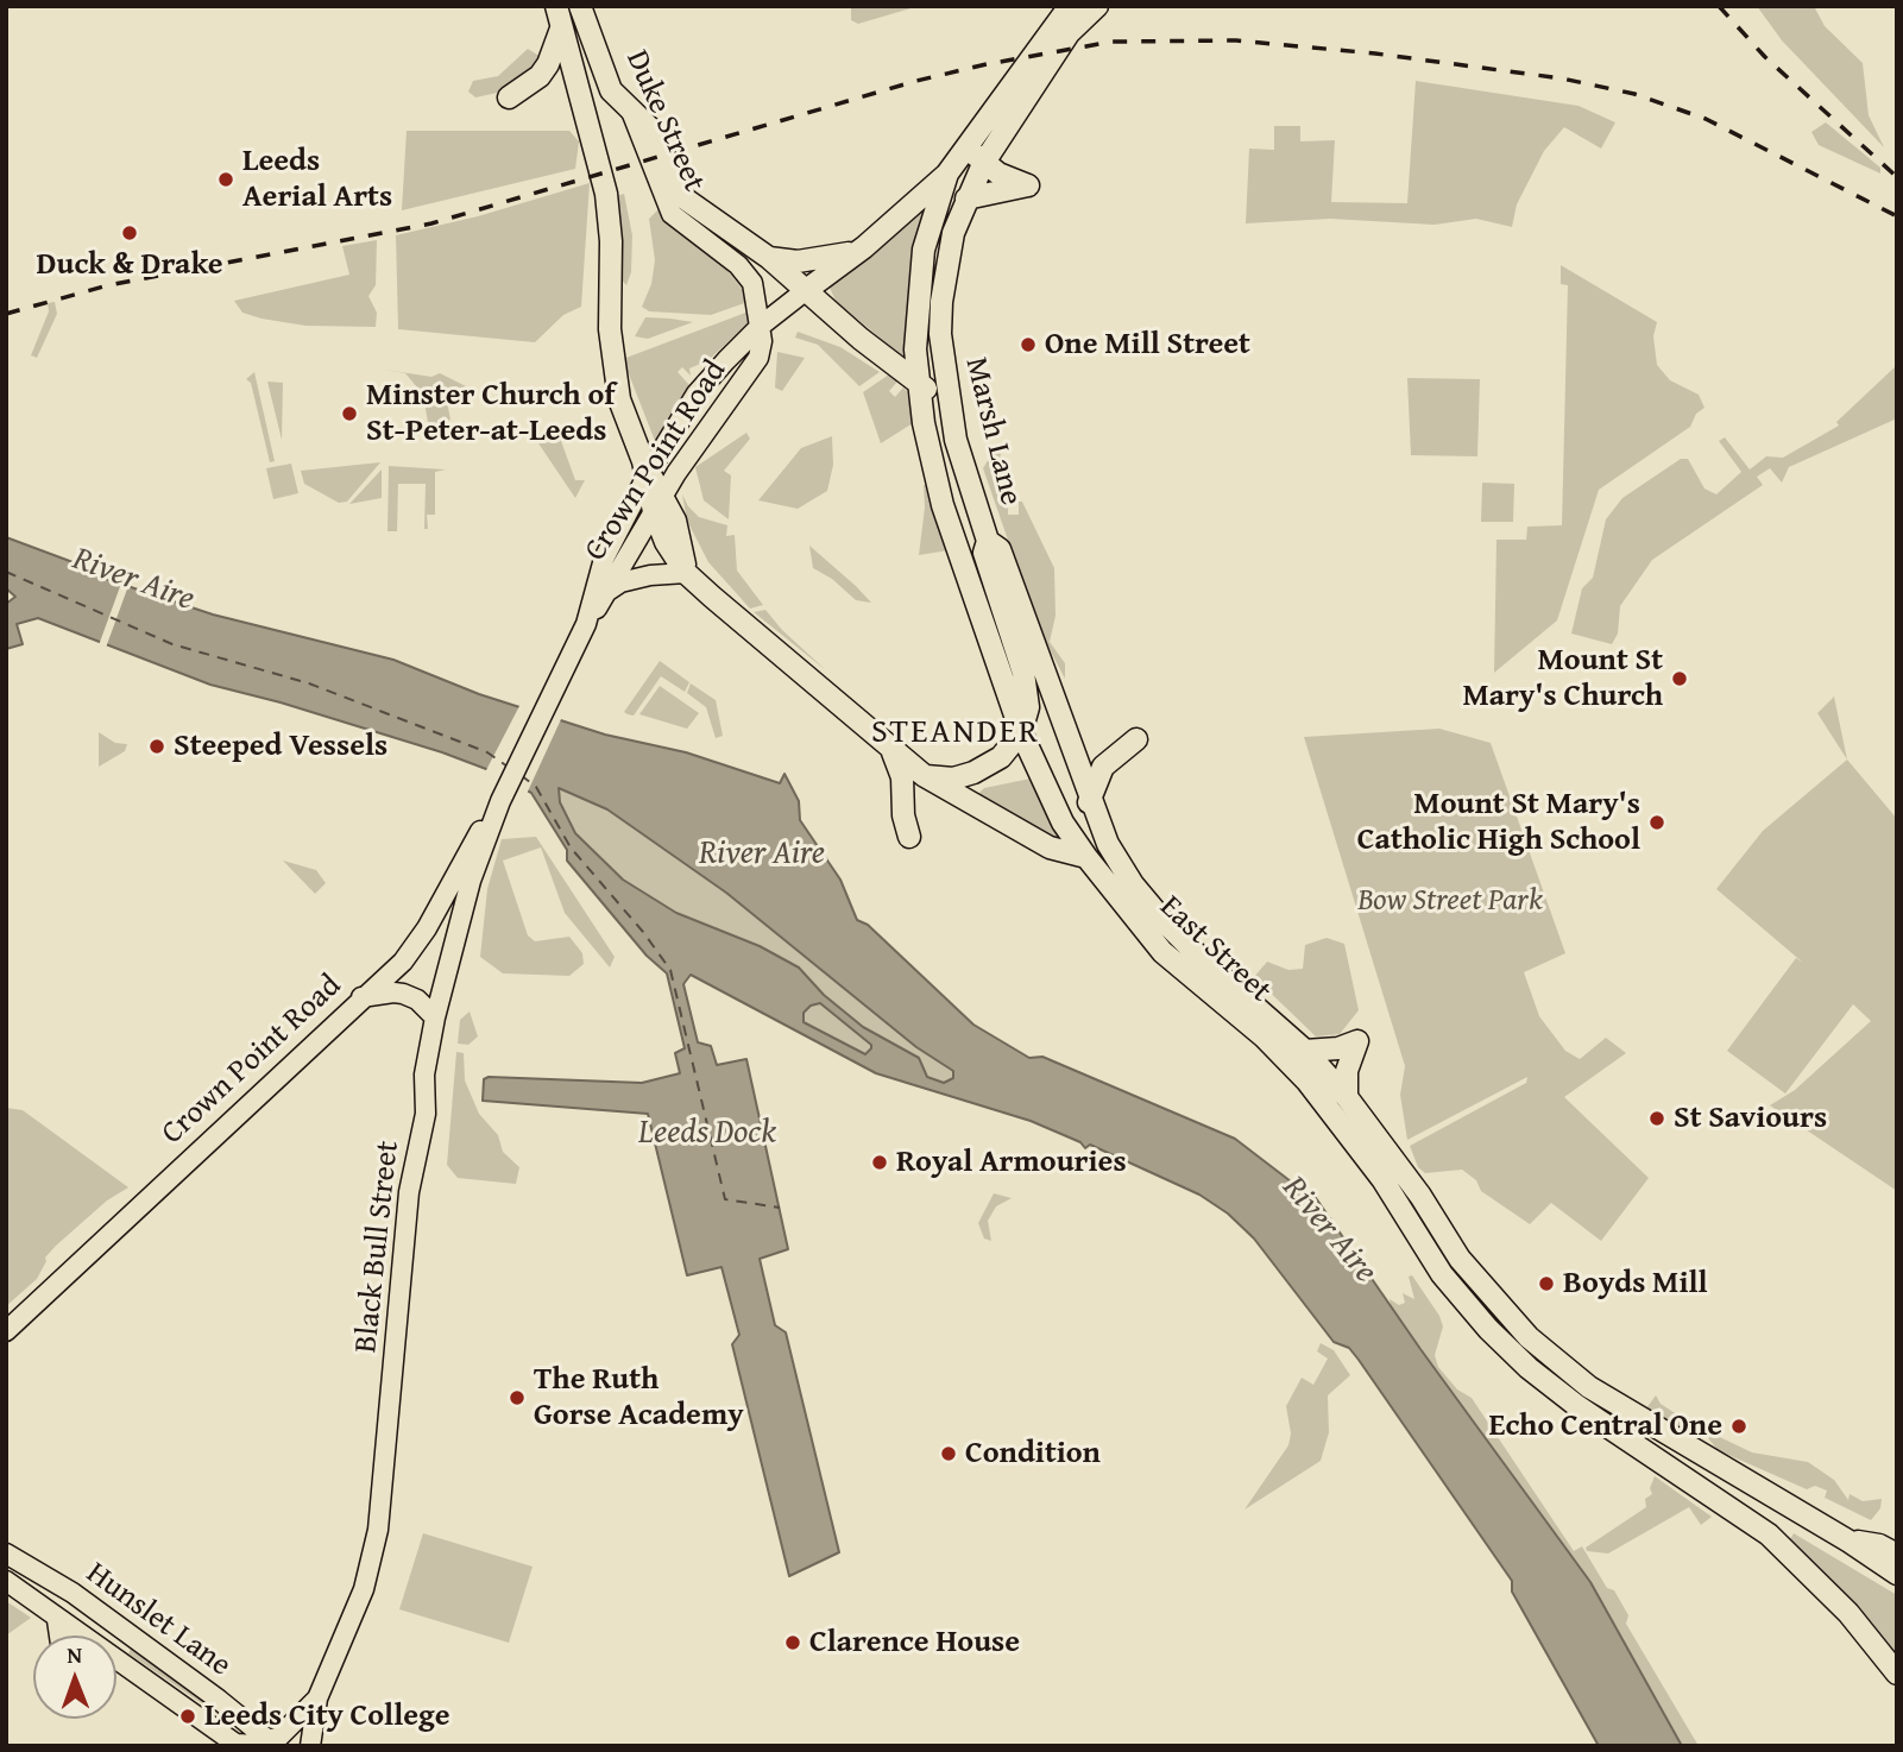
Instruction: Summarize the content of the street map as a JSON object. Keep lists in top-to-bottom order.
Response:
{
  "streets": {
    "highway": ["Duke Street", "Marsh Lane", "East Street"],
    "main road": ["Crown Point Road", "Black Bull Street", "Hunslet Lane"]
  },
  "crossings": [
    ["Duke Street", "Crown Point Road"],
    ["Marsh Lane", "East Street"],
    ["Crown Point Road", "Black Bull Street"]
  ],
  "districts": ["STEANDER"],
  "water": ["River Aire", "Leeds Dock"],
  "parks": ["Bow Street Park"],
  "places": [
    "Leeds Aerial Arts",
    "Duck & Drake",
    "One Mill Street",
    "Minster Church of St-Peter-at-Leeds",
    "Mount St Mary's Church",
    "Steeped Vessels",
    "Mount St Mary's Catholic High School",
    "St Saviours",
    "Royal Armouries",
    "Boyds Mill",
    "The Ruth Gorse Academy",
    "Echo Central One",
    "Condition",
    "Clarence House",
    "Leeds City College"
  ],
  "north": "top"
}
